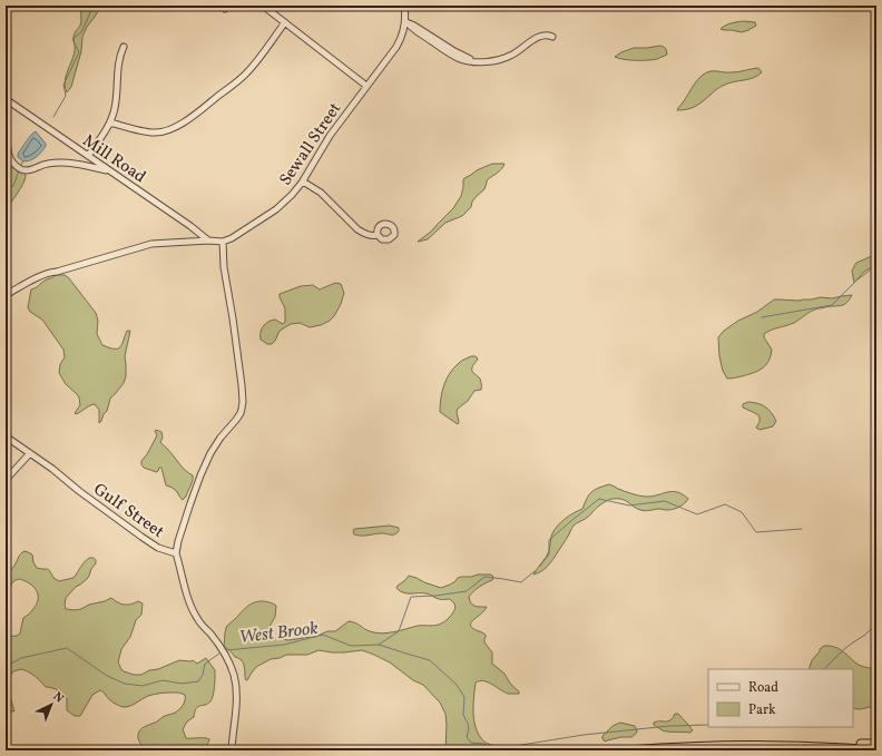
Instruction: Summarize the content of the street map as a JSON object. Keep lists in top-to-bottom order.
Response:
{
  "streets": {
    "street": ["Sewall Street", "Mill Road", "Gulf Street"]
  },
  "water": ["West Brook"],
  "legend": ["Road", "Park"],
  "north": "top right"
}
